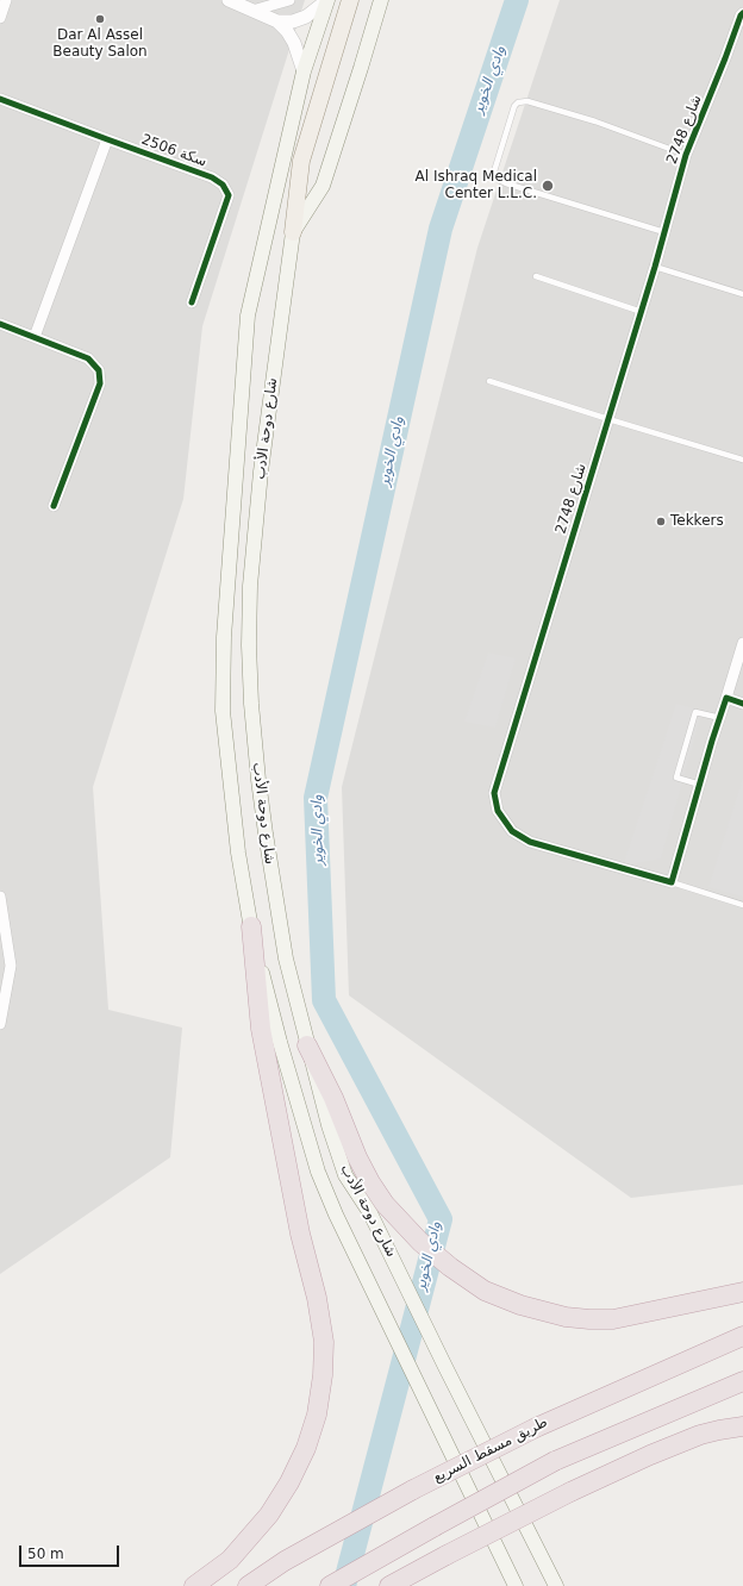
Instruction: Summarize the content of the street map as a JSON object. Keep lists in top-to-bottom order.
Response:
{
  "streets": {
    "highway": ["طريق مسقط السريع"],
    "main road": ["شارع دوحة الأدب"],
    "street": ["شارع 2748", "سكة 2506"]
  },
  "water": ["وادي الخوير"],
  "places": ["Dar Al Assel Beauty Salon", "Al Ishraq Medical Center L.L.C.", "Tekkers"],
  "scale_bar": "50 m"
}
